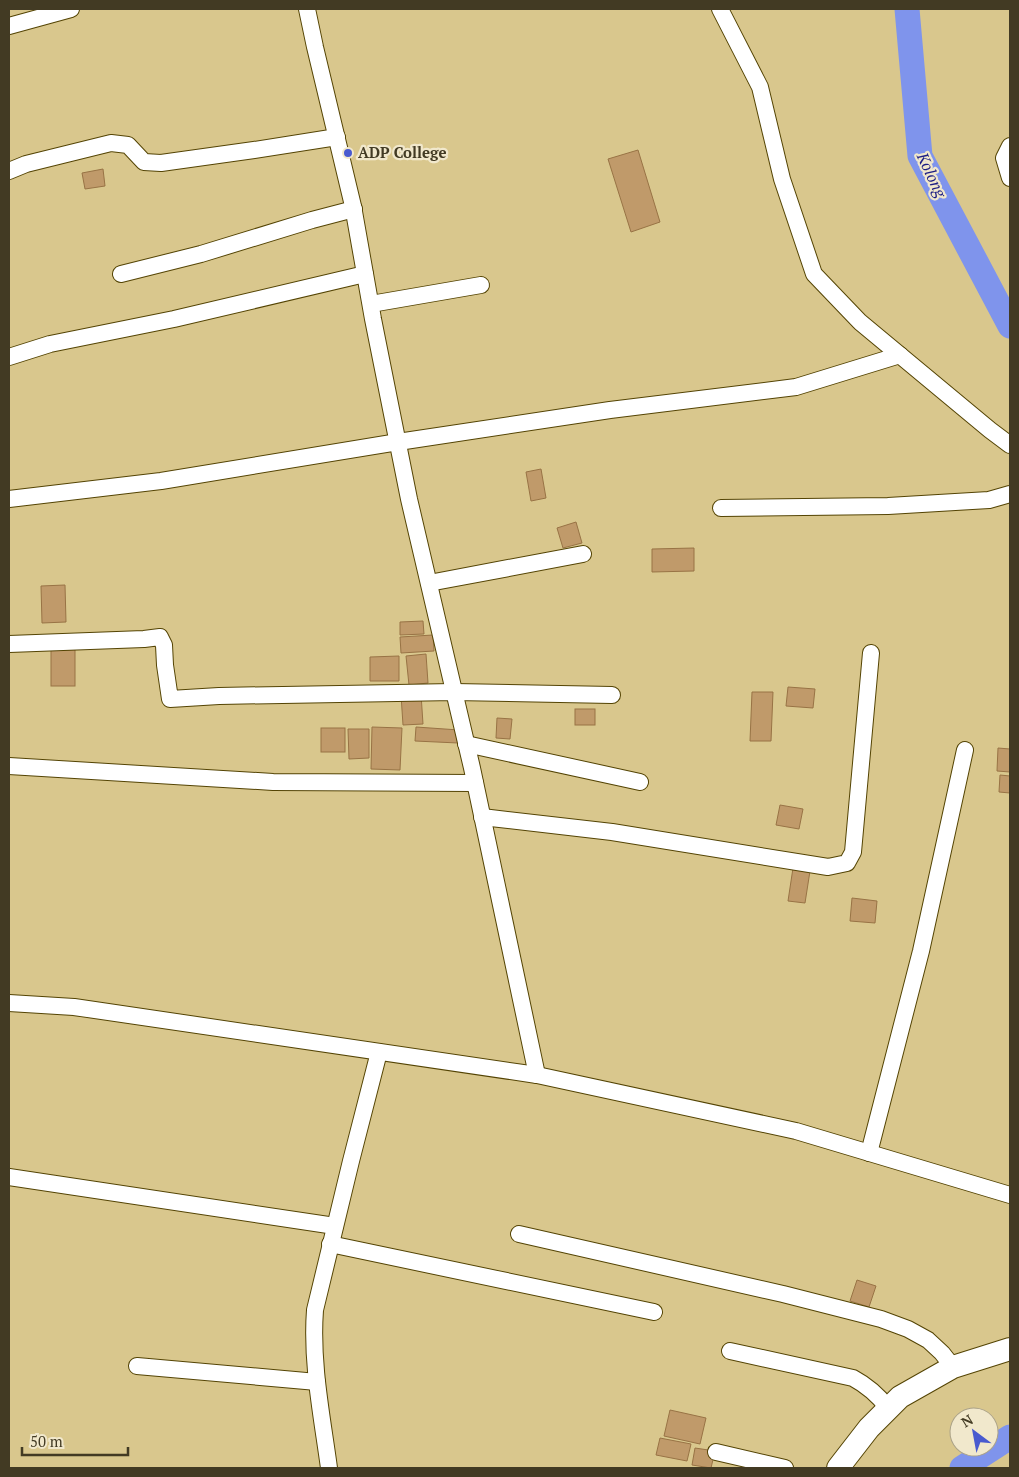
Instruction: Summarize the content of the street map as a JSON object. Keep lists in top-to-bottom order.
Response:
{
  "water": ["Kolong"],
  "places": ["ADP College"],
  "scale_bar": "50 m",
  "north": "top left"
}
